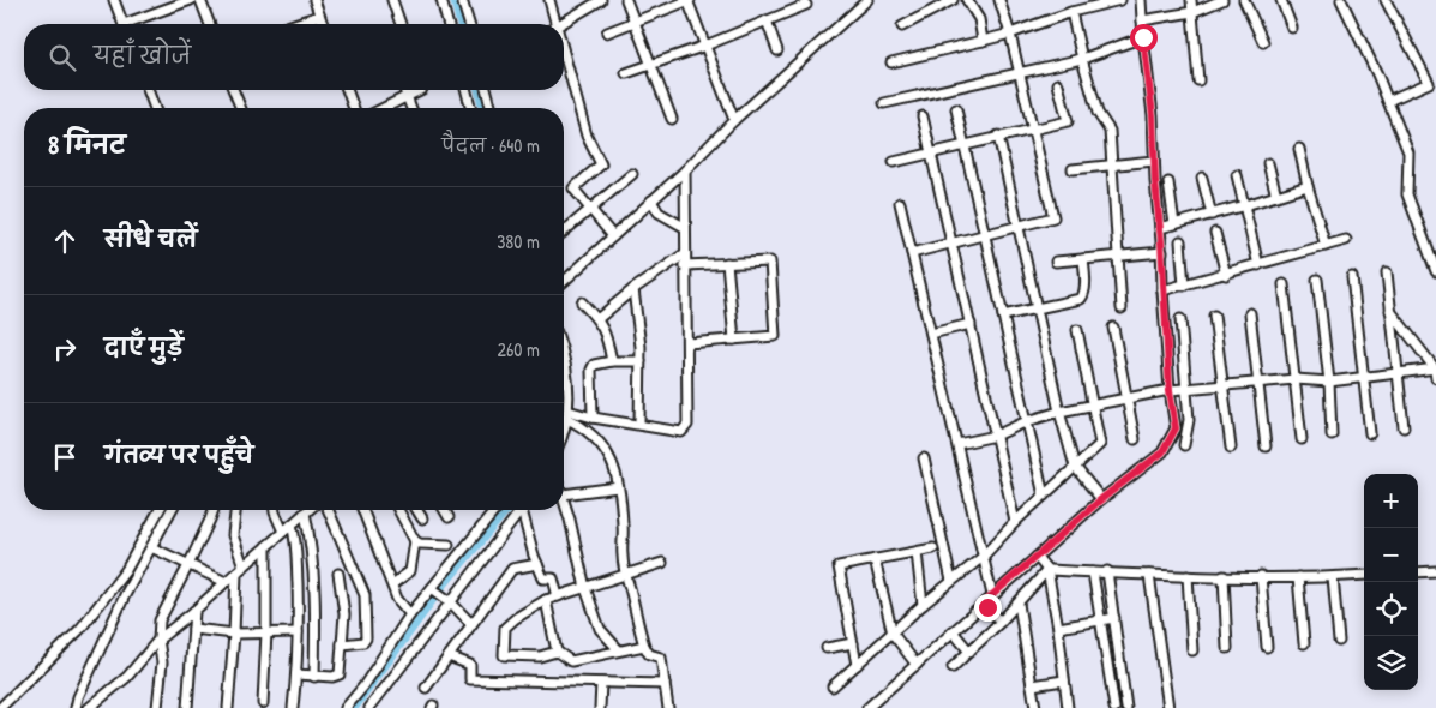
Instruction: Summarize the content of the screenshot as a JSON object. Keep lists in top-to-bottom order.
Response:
{
  "page": {
    "search": "यहाँ खोजें",
    "heading": ["8 मिनट", "पैदल · 640 m"],
    "list": [
      ["सीधे चलें", "380 m"],
      ["दाएँ मुड़ें", "260 m"],
      "गंतव्य पर पहुँचे"
    ],
    "map_buttons": ["+", "−"]
  }
}
